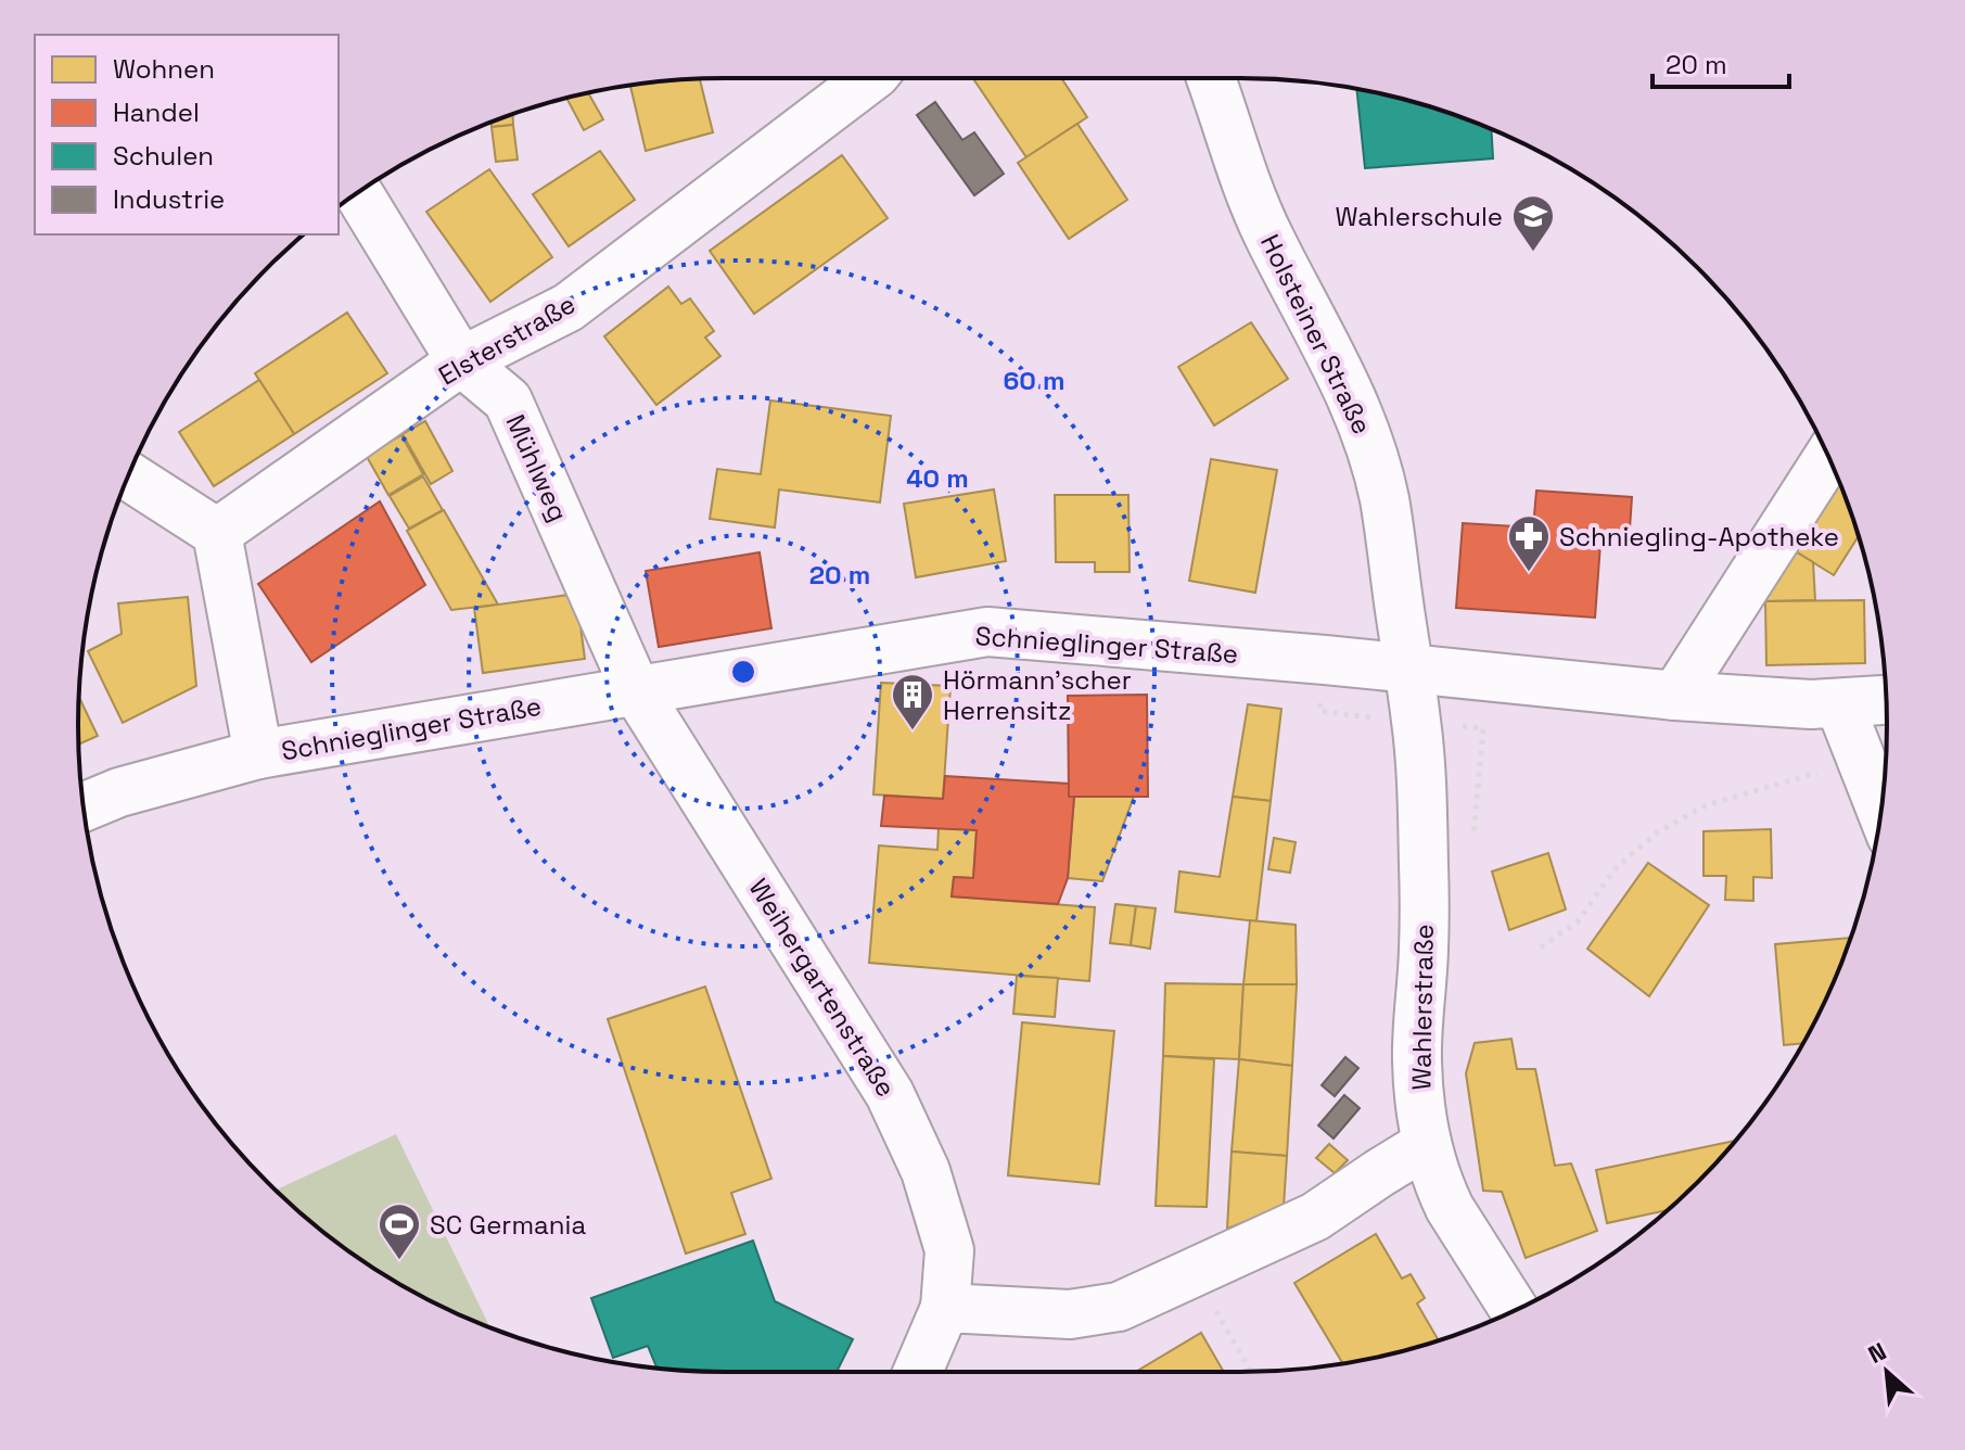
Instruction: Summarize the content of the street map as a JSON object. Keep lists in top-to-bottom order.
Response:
{
  "streets": {
    "street": [
      "Holsteiner Straße",
      "Elsterstraße",
      "Mühlweg",
      "Schnieglinger Straße",
      "Weihergartenstraße",
      "Wahlerstraße"
    ]
  },
  "crossings": [
    ["Holsteiner Straße", "Schnieglinger Straße"],
    ["Holsteiner Straße", "Wahlerstraße"],
    ["Elsterstraße", "Mühlweg"],
    ["Mühlweg", "Schnieglinger Straße"],
    ["Mühlweg", "Weihergartenstraße"],
    ["Schnieglinger Straße", "Weihergartenstraße"],
    ["Schnieglinger Straße", "Wahlerstraße"]
  ],
  "places": {
    "school or university": ["Wahlerschule"],
    "pharmacy": ["Schniegling-Apotheke"],
    "building": ["Hörmann’scher Herrensitz"],
    "sports": ["SC Germania"]
  },
  "legend": [
    "Wohnen",
    "Handel",
    "Schulen",
    "Industrie"
  ],
  "scale_bar": "20 m",
  "north": "top left",
  "rings": ["60 m", "40 m", "20 m"]
}
